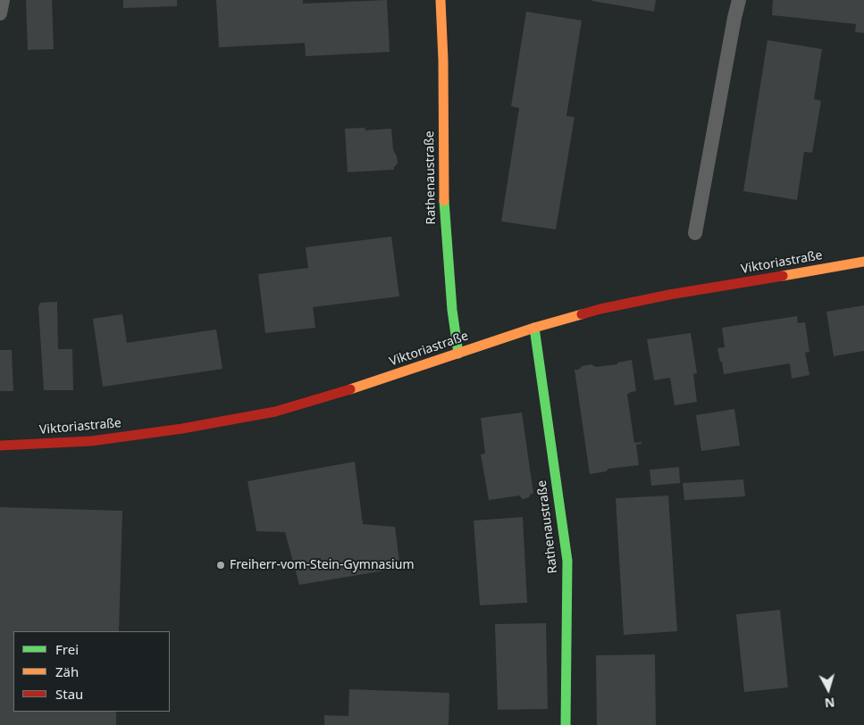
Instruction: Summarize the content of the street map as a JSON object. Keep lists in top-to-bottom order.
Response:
{
  "streets": {
    "main road": ["Rathenaustraße", "Viktoriastraße"]
  },
  "crossings": [
    ["Rathenaustraße", "Viktoriastraße"]
  ],
  "places": ["Freiherr-vom-Stein-Gymnasium"],
  "legend": ["Frei", "Zäh", "Stau"],
  "north": "bottom"
}
